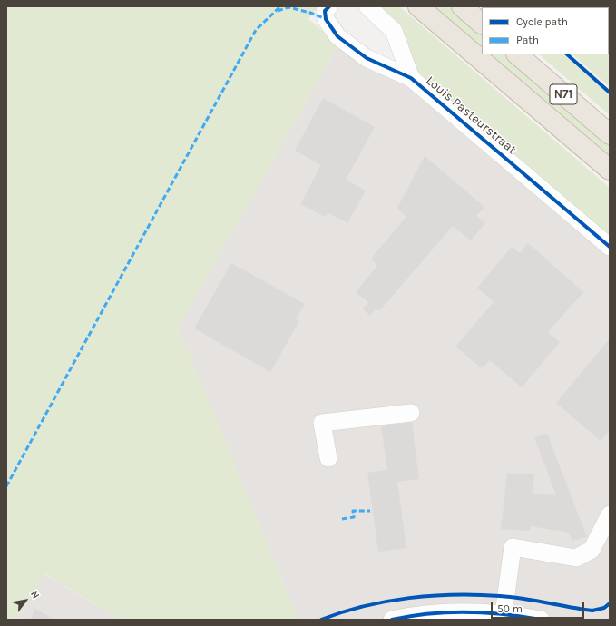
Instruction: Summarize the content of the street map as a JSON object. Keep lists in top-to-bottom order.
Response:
{
  "streets": {
    "highway": ["N71"],
    "street": ["Louis Pasteurstraat"]
  },
  "legend": ["Cycle path", "Path"],
  "scale_bar": "50 m",
  "north": "top right"
}
